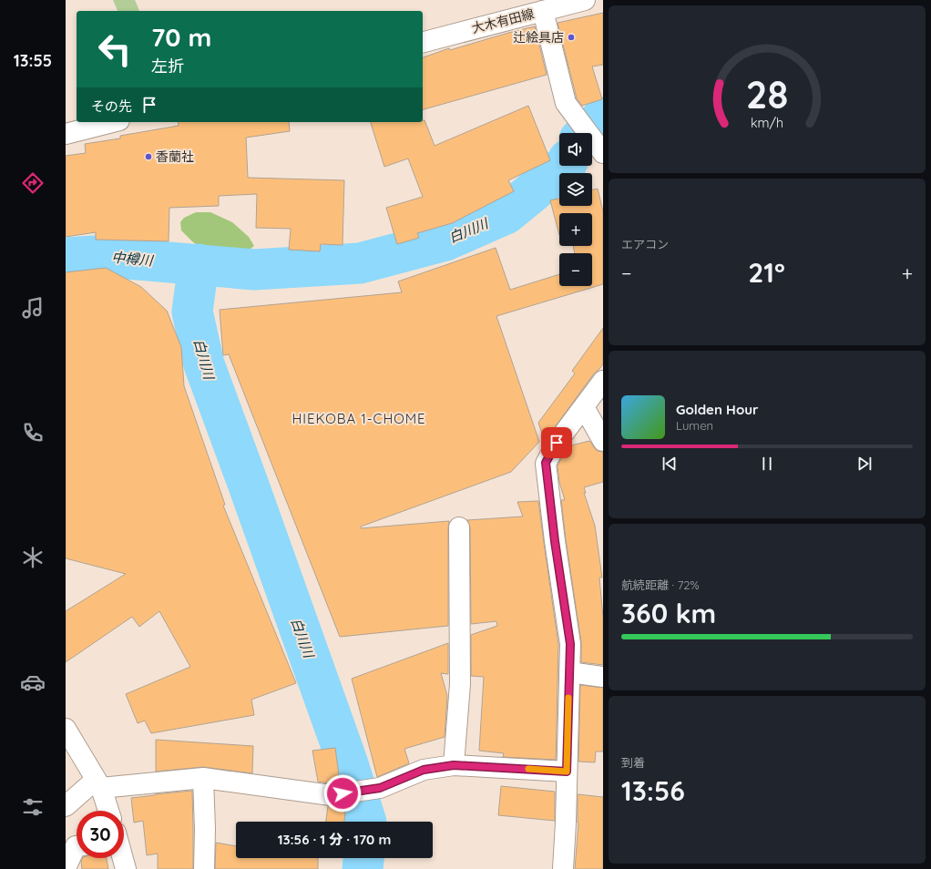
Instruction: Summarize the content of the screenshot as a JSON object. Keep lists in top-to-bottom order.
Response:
{
  "streets": {
    "street": ["大木有田線"]
  },
  "districts": ["HIEKOBA 1-CHOME"],
  "water": ["白川川", "中樽川"],
  "places": ["辻絵具店", "香蘭社"],
  "page": {
    "tabs": "13:55",
    "turn": ["70 m", "左折"],
    "then": "その先",
    "map_buttons": ["+", "−"],
    "tile": [
      "エアコン",
      ["航続距離 · 72%", "360 km"],
      ["到着", "13:56"]
    ],
    "heat": ["−", "21°", "+"],
    "song": ["Golden Hour", "Lumen"],
    "limit": "30",
    "trip": "13:56 · 1 分 · 170 m",
    "gauge": ["28", "km/h"]
  }
}
